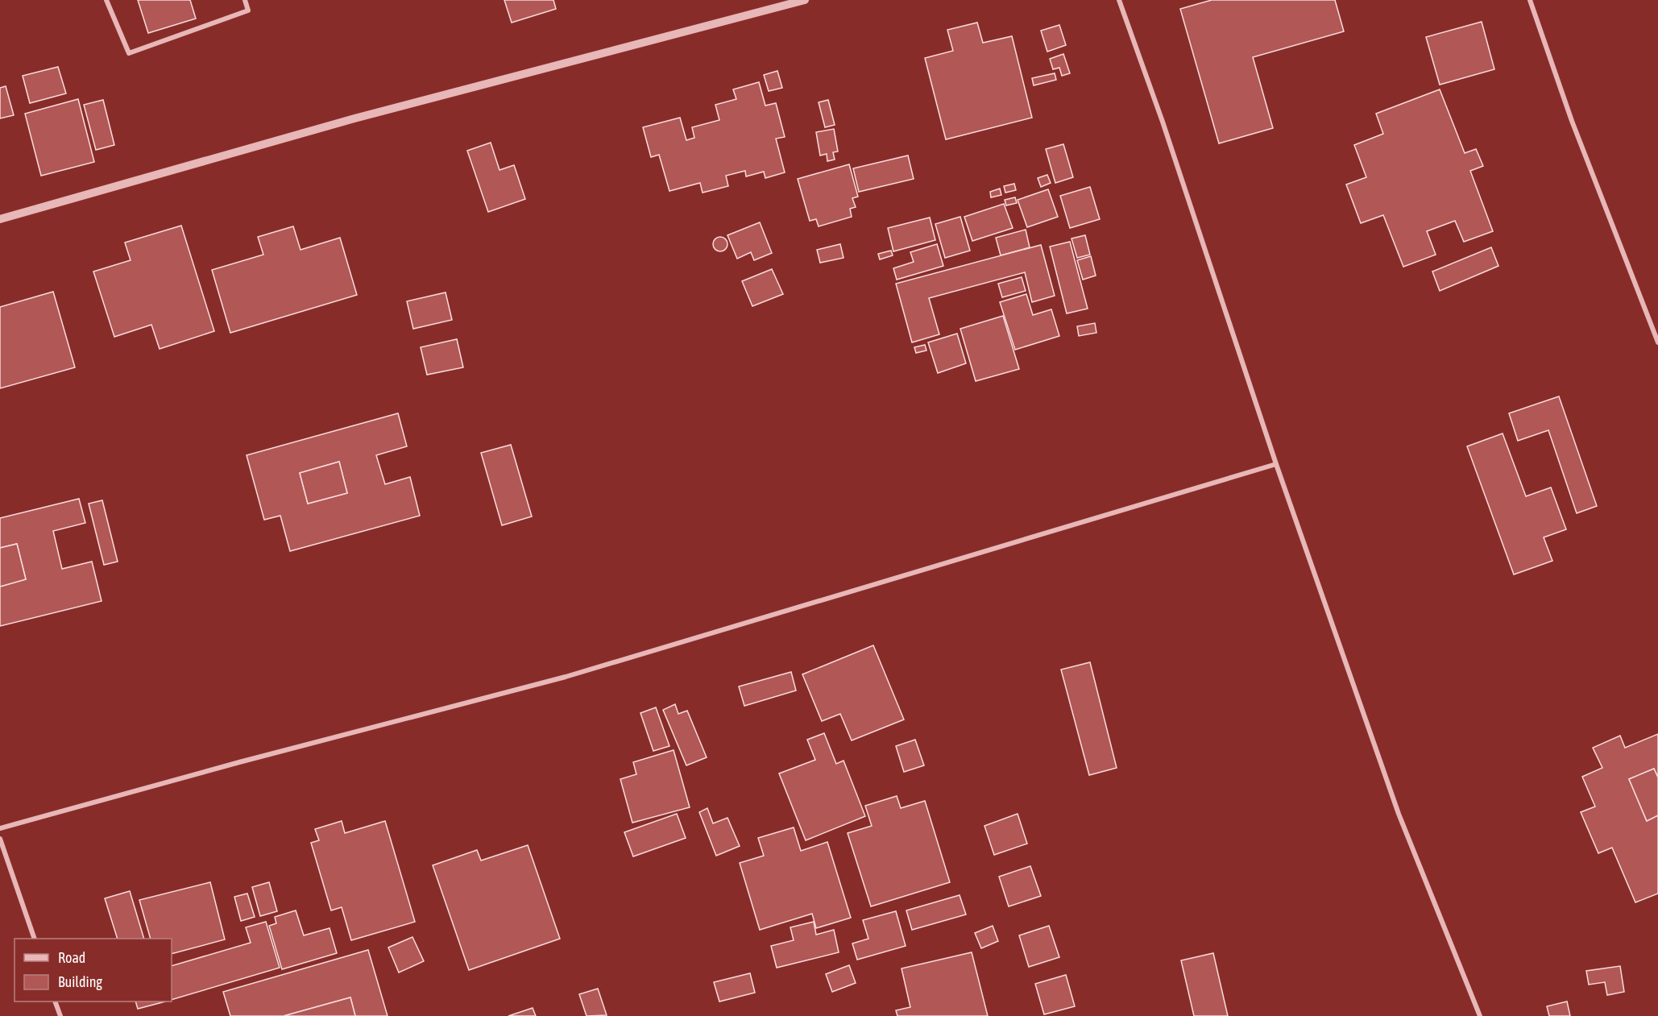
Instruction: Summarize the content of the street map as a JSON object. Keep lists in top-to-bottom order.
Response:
{
  "legend": ["Road", "Building"]
}
